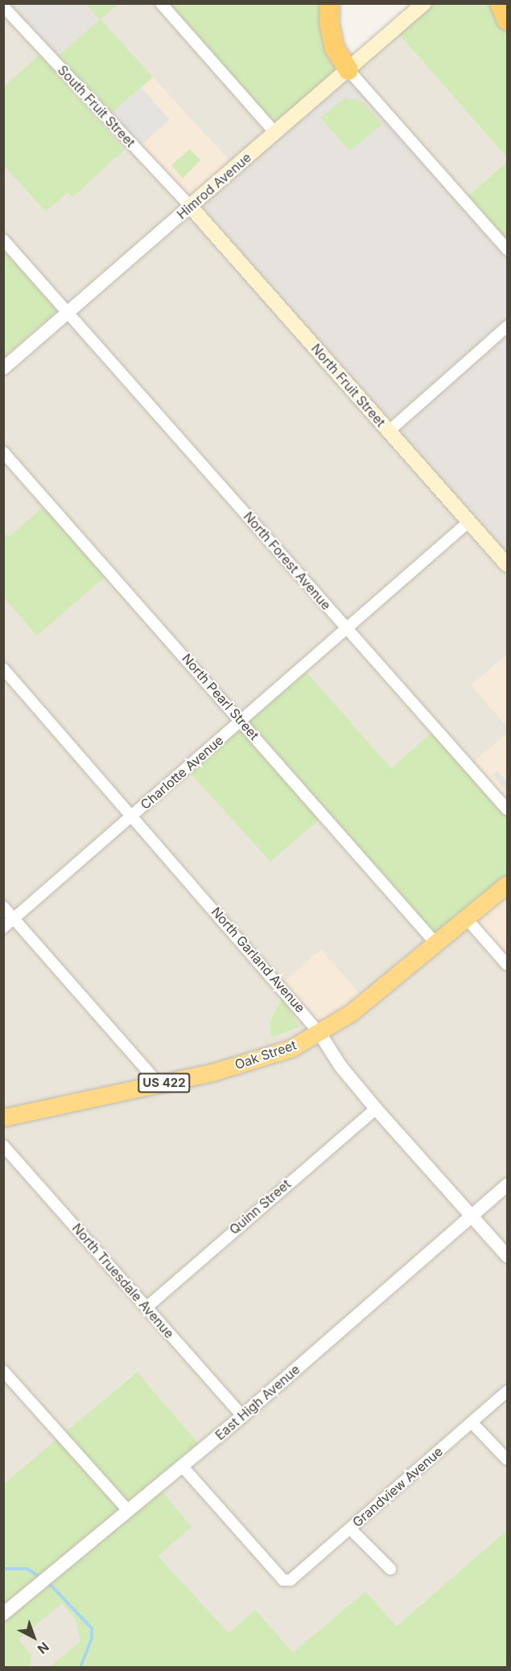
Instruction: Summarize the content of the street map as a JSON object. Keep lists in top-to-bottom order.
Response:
{
  "streets": {
    "highway": ["Oak Street", "US 422"],
    "main road": ["Himrod Avenue", "North Fruit Street"],
    "street": [
      "South Fruit Street",
      "North Forest Avenue",
      "North Pearl Street",
      "Charlotte Avenue",
      "North Garland Avenue",
      "Quinn Street",
      "North Truesdale Avenue",
      "East High Avenue",
      "Grandview Avenue"
    ]
  },
  "crossings": [
    ["South Fruit Street", "Himrod Avenue"],
    ["South Fruit Street", "North Fruit Street"],
    ["Himrod Avenue", "North Fruit Street"],
    ["Himrod Avenue", "North Forest Avenue"],
    ["North Fruit Street", "Charlotte Avenue"],
    ["North Forest Avenue", "Charlotte Avenue"],
    ["North Pearl Street", "Charlotte Avenue"],
    ["North Pearl Street", "Oak Street"],
    ["Charlotte Avenue", "North Garland Avenue"],
    ["North Garland Avenue", "Oak Street"],
    ["North Garland Avenue", "Quinn Street"],
    ["North Garland Avenue", "East High Avenue"],
    ["Quinn Street", "North Truesdale Avenue"],
    ["North Truesdale Avenue", "East High Avenue"],
    ["East High Avenue", "Grandview Avenue"]
  ],
  "north": "bottom right"
}
